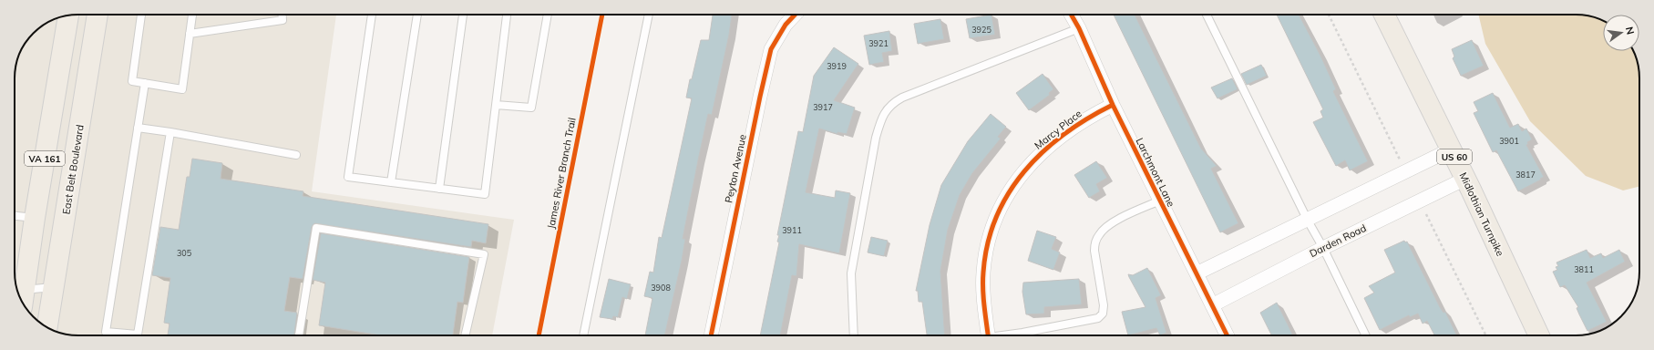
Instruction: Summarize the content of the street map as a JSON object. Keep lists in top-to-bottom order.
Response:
{
  "streets": {
    "main road": [
      "US 60",
      "VA 161",
      "East Belt Boulevard",
      "Midlothian Turnpike"
    ],
    "street": [
      "Marcy Place",
      "Peyton Avenue",
      "Larchmont Lane",
      "Darden Road"
    ],
    "cycle path": ["James River Branch Trail"]
  },
  "crossings": [
    ["Marcy Place", "Larchmont Lane"],
    ["Larchmont Lane", "Darden Road"],
    ["Midlothian Turnpike", "Darden Road"]
  ],
  "house_numbers": [
    "3925",
    "3921",
    "3919",
    "3917",
    "3901",
    "3817",
    "3911",
    "305",
    "3811",
    "3908"
  ],
  "north": "right"
}
